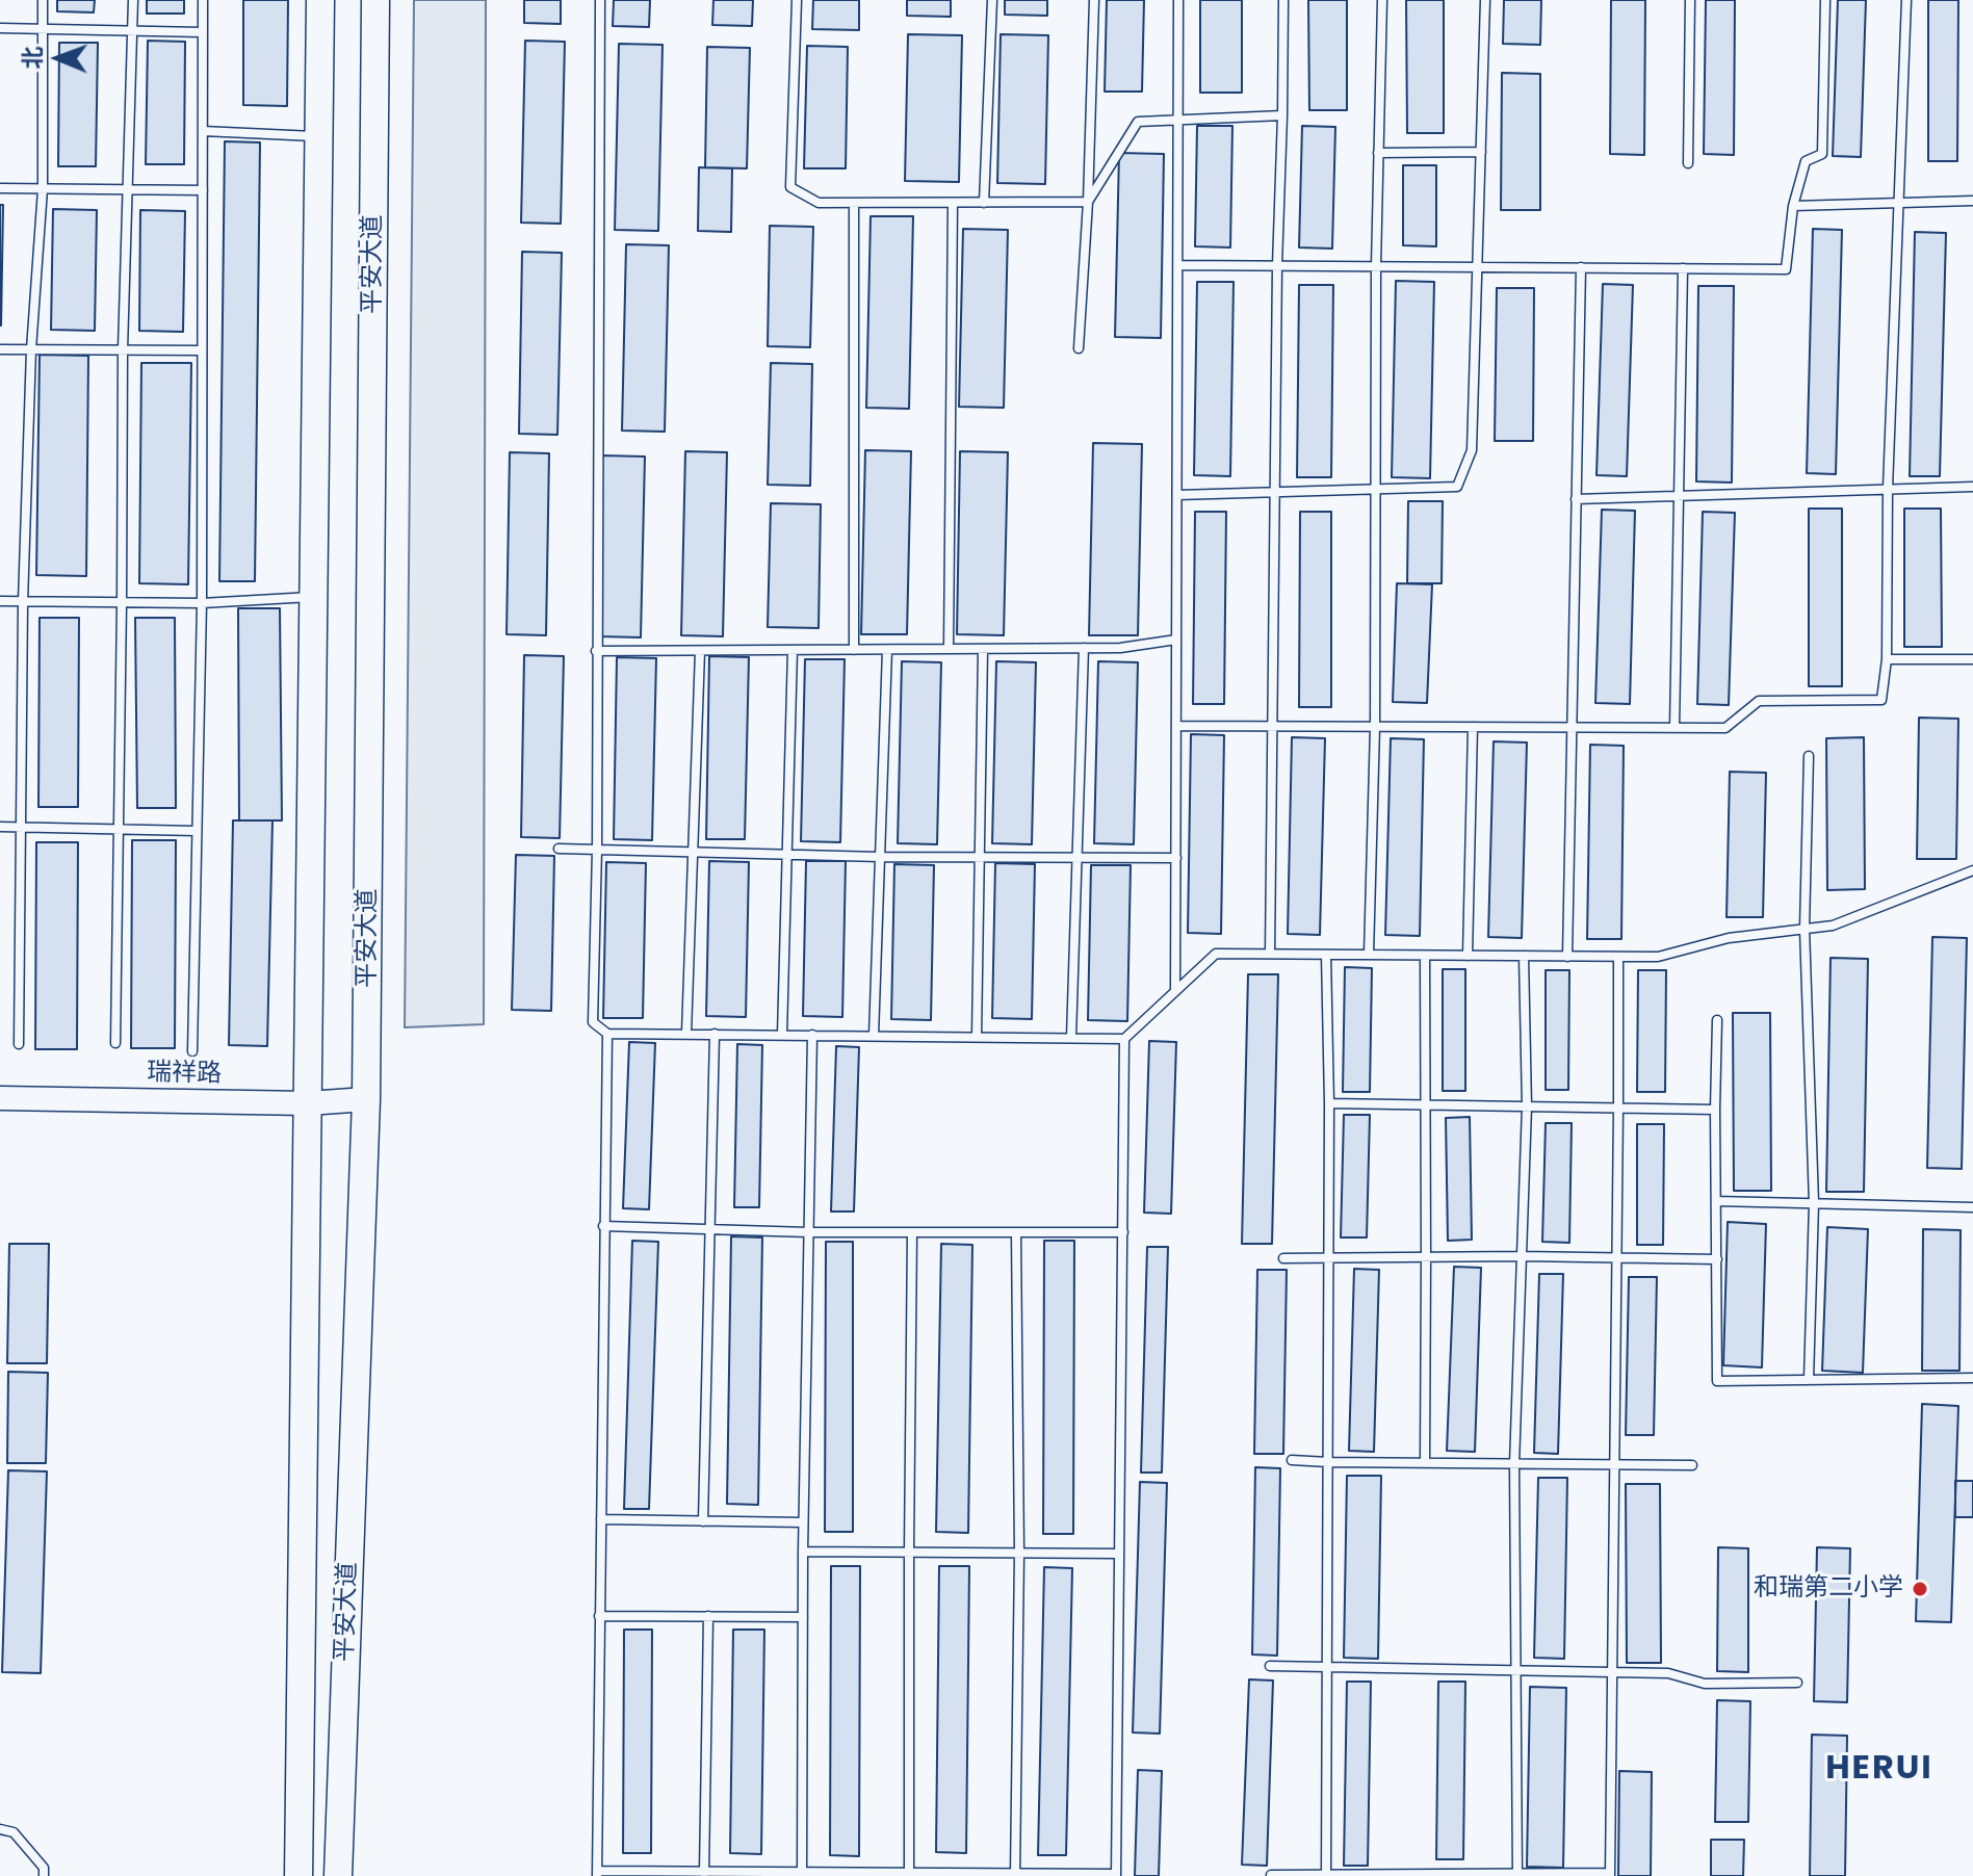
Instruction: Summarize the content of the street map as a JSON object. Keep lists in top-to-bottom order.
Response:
{
  "streets": {
    "main road": ["平安大道"],
    "street": ["瑞祥路"]
  },
  "crossings": [
    ["平安大道", "瑞祥路"]
  ],
  "districts": ["HERUI"],
  "places": ["和瑞第二小学"],
  "north": "left"
}
